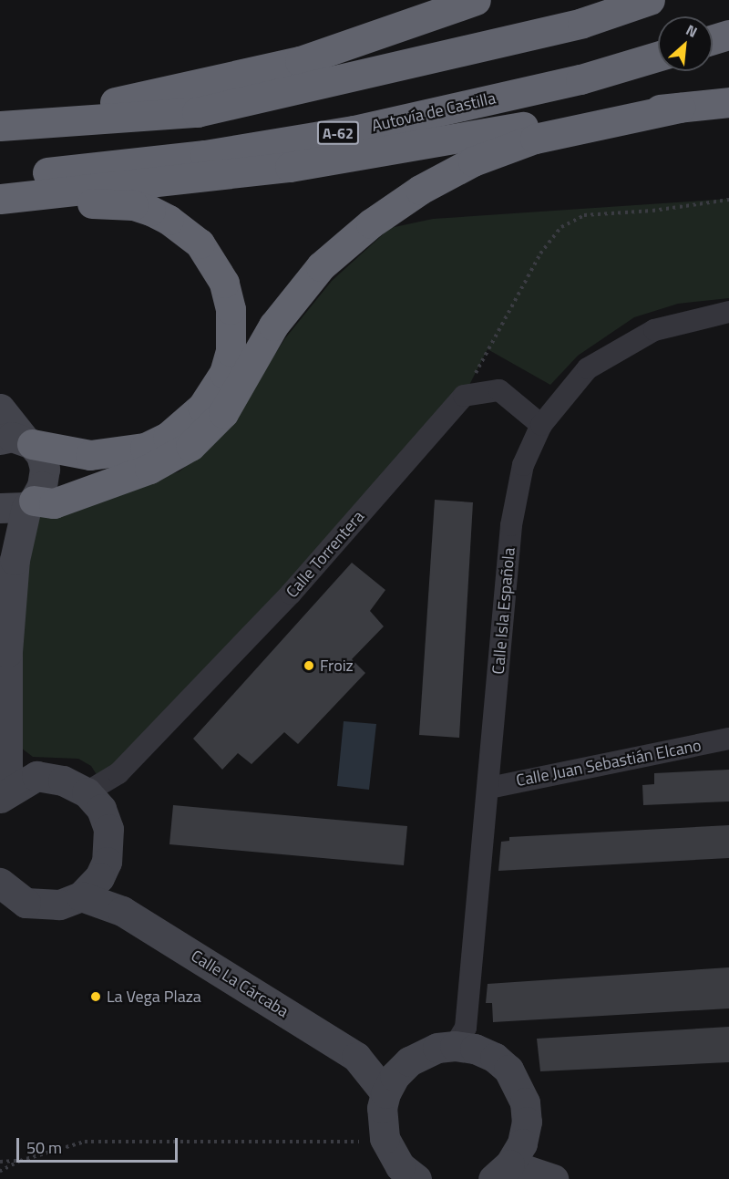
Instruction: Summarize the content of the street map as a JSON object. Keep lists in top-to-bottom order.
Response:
{
  "streets": {
    "highway": ["Autovía de Castilla", "A-62"],
    "street": [
      "Calle Torrentera",
      "Calle Isla Española",
      "Calle Juan Sebastián Elcano",
      "Calle La Cárcaba"
    ]
  },
  "crossings": [
    ["Calle Isla Española", "Calle Juan Sebastián Elcano"]
  ],
  "places": ["Froiz", "La Vega Plaza"],
  "scale_bar": "50 m",
  "north": "top right"
}
